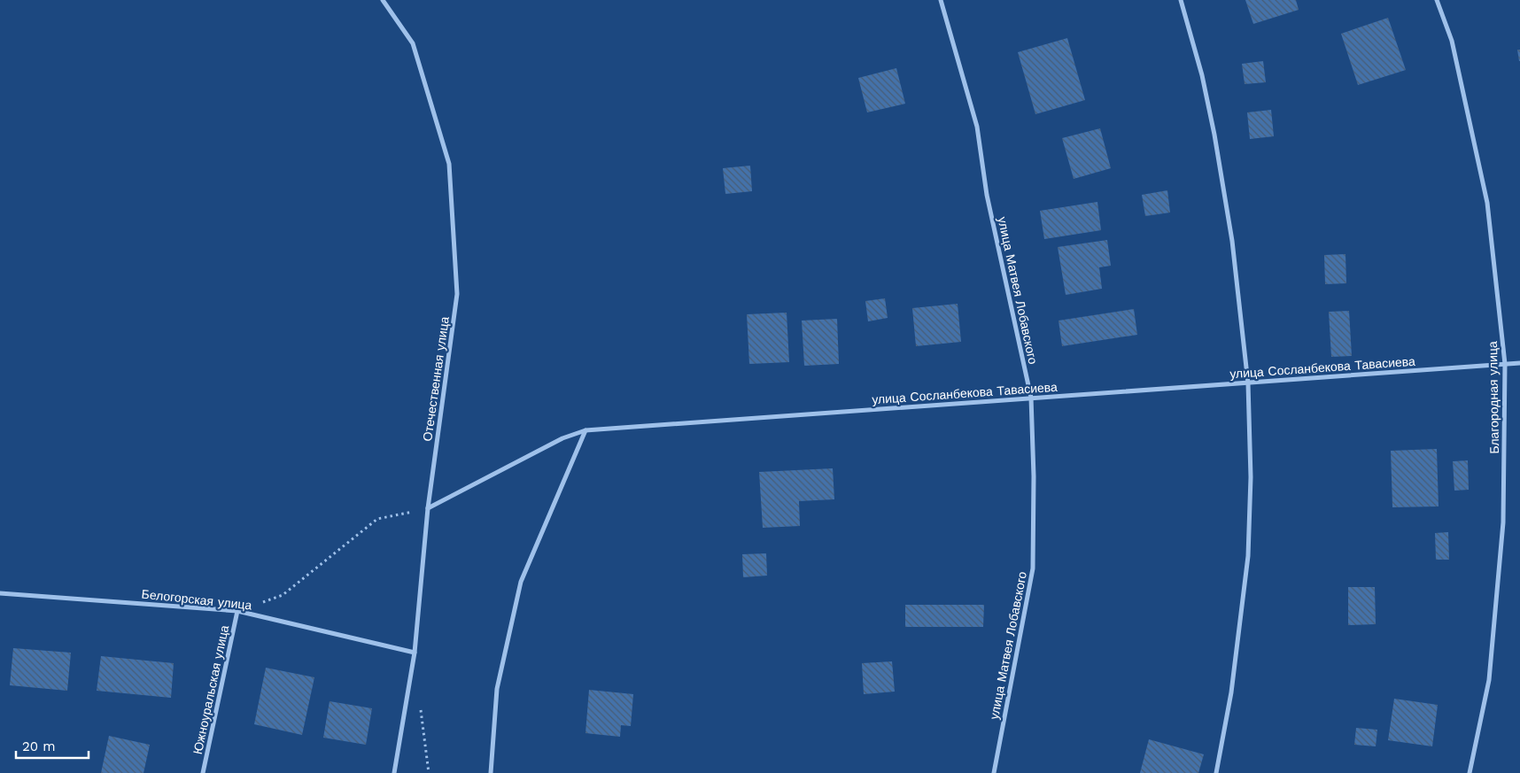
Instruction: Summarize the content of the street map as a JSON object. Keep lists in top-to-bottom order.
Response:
{
  "streets": {
    "street": [
      "улица Матвея Лобавского",
      "улица Сосланбекова Тавасиева",
      "Отечественная улица",
      "Благородная улица",
      "Белогорская улица",
      "Южноуральская улица"
    ]
  },
  "crossings": [
    ["улица Матвея Лобавского", "улица Сосланбекова Тавасиева"],
    ["улица Сосланбекова Тавасиева", "Отечественная улица"],
    ["улица Сосланбекова Тавасиева", "Благородная улица"],
    ["Отечественная улица", "Белогорская улица"],
    ["Белогорская улица", "Южноуральская улица"]
  ],
  "scale_bar": "20 m"
}
